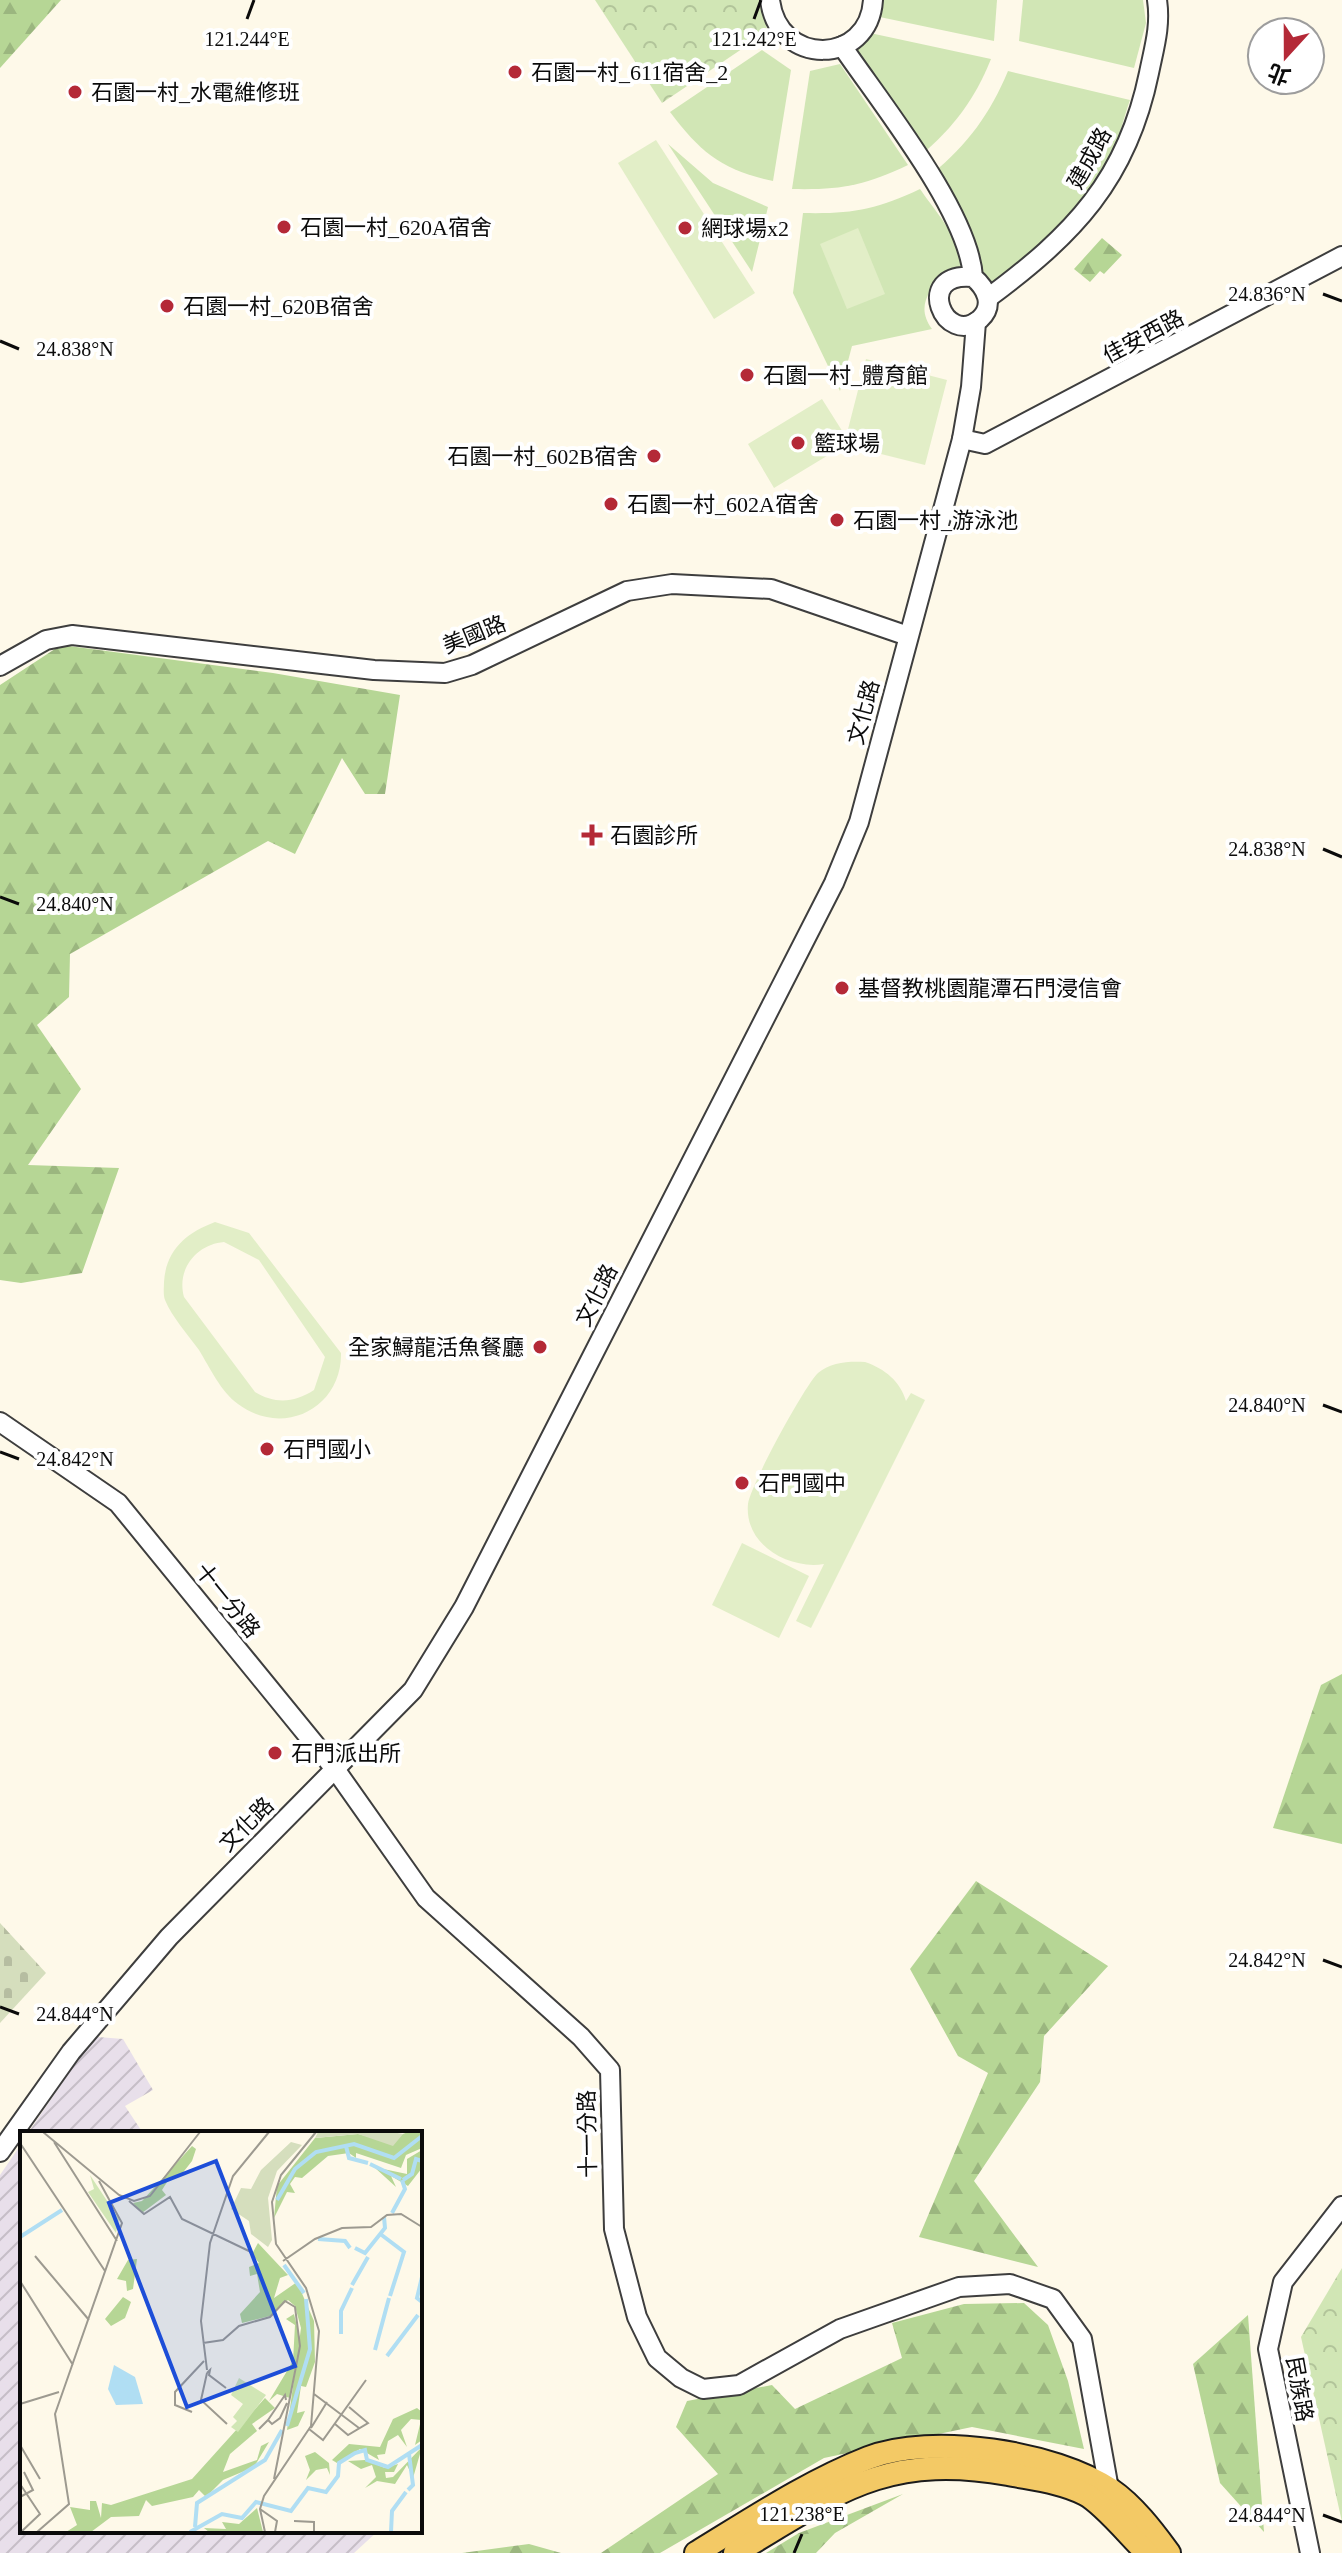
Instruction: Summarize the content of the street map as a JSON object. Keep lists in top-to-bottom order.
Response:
{
  "streets": {
    "street": [
      "建成路",
      "佳安西路",
      "美國路",
      "文化路",
      "十一分路",
      "民族路"
    ]
  },
  "crossings": [
    ["建成路", "文化路"],
    ["佳安西路", "文化路"],
    ["美國路", "文化路"],
    ["文化路", "十一分路"]
  ],
  "places": {
    "other": [
      "石園一村_611宿舍_2",
      "石園一村_水電維修班",
      "石園一村_620A宿舍",
      "網球場x2",
      "石園一村_620B宿舍",
      "石園一村_體育館",
      "籃球場",
      "石園一村_602B宿舍",
      "石園一村_602A宿舍",
      "石園一村_游泳池",
      "基督教桃園龍潭石門浸信會",
      "全家鱘龍活魚餐廳",
      "石門國小",
      "石門國中",
      "石門派出所"
    ],
    "health": ["石園診所"]
  },
  "north": "bottom",
  "coordinates": [
    "121.242°E",
    "121.244°E",
    "24.836°N",
    "24.838°N",
    "24.840°N",
    "24.842°N",
    "24.844°N",
    "121.238°E"
  ]
}
